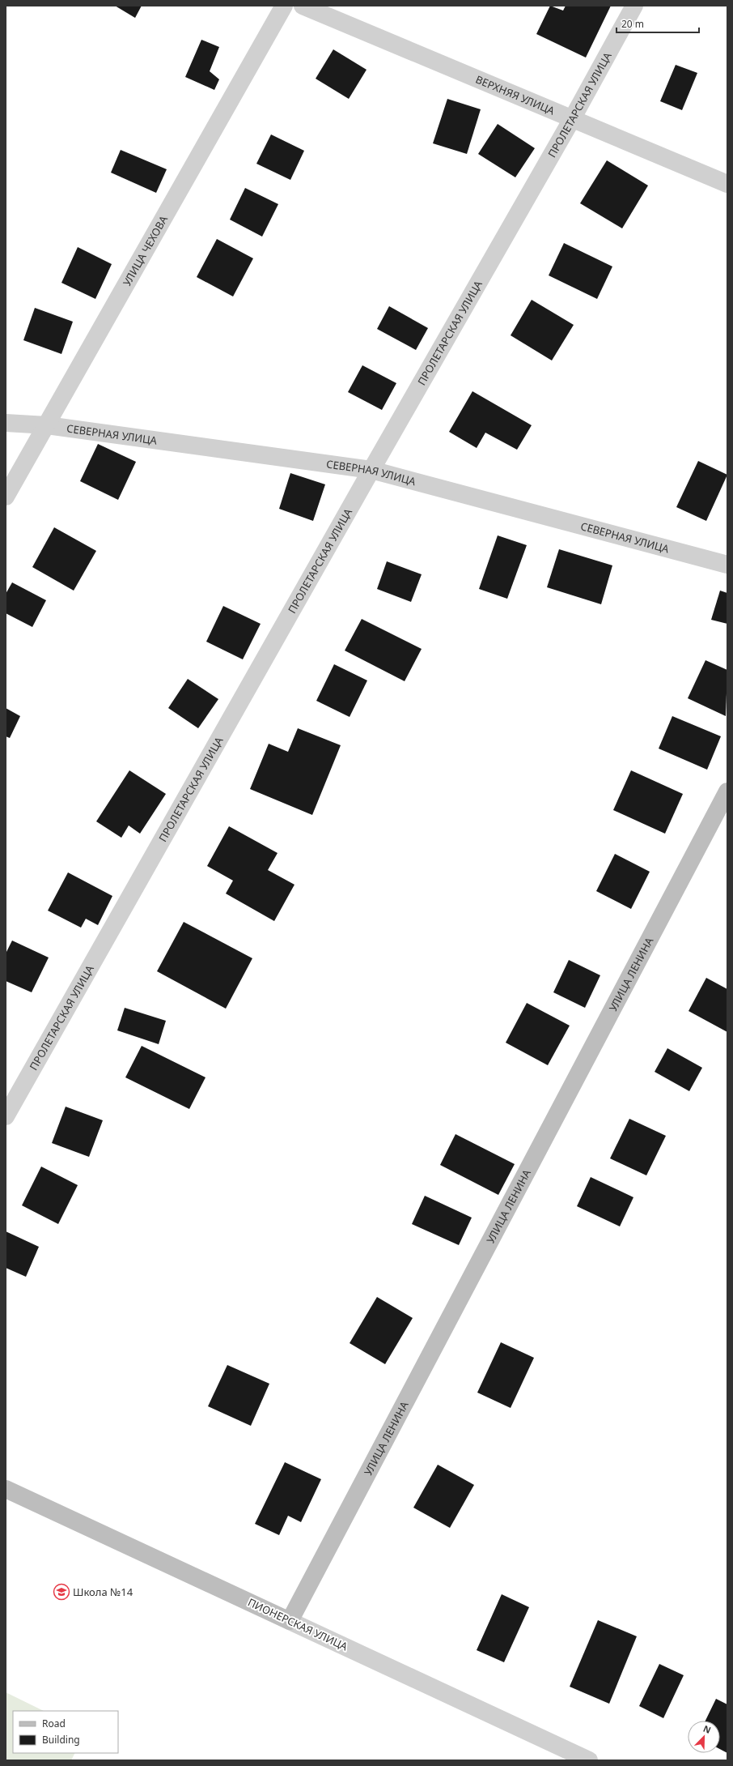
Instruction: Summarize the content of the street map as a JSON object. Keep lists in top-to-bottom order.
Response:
{
  "streets": {
    "street": [
      "ВЕРХНЯЯ УЛИЦА",
      "ПРОЛЕТАРСКАЯ УЛИЦА",
      "УЛИЦА ЧЕХОВА",
      "СЕВЕРНАЯ УЛИЦА",
      "УЛИЦА ЛЕНИНА",
      "ПИОНЕРСКАЯ УЛИЦА"
    ]
  },
  "crossings": [
    ["ВЕРХНЯЯ УЛИЦА", "ПРОЛЕТАРСКАЯ УЛИЦА"],
    ["ПРОЛЕТАРСКАЯ УЛИЦА", "СЕВЕРНАЯ УЛИЦА"],
    ["УЛИЦА ЧЕХОВА", "СЕВЕРНАЯ УЛИЦА"],
    ["УЛИЦА ЛЕНИНА", "ПИОНЕРСКАЯ УЛИЦА"]
  ],
  "places": {
    "school or university": ["Школа №14"]
  },
  "legend": ["Road", "Building"],
  "scale_bar": "20 m",
  "north": "top right"
}
